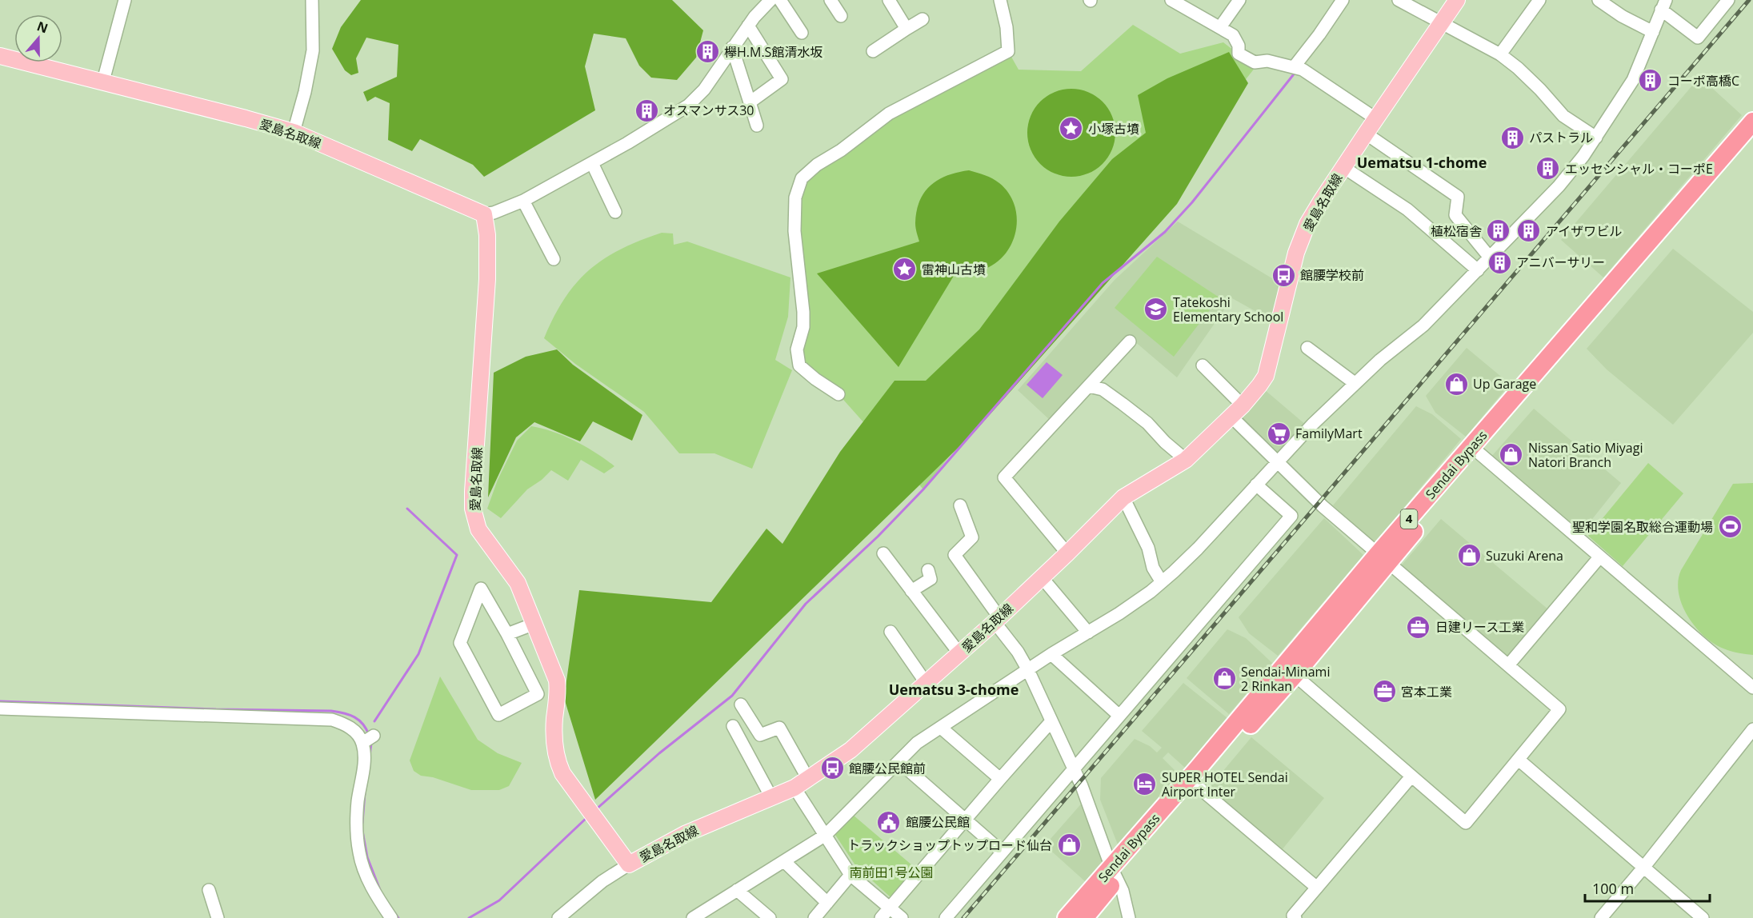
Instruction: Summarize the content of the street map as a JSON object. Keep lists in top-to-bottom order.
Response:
{
  "streets": {
    "highway": ["Sendai Bypass", "4"],
    "main road": ["愛島名取線"]
  },
  "districts": ["Uematsu 1-chome", "Uematsu 3-chome"],
  "parks": ["南前田1号公園"],
  "places": {
    "building": [
      "欅H.M.S館清水坂",
      "コーポ高橋C",
      "オスマンサス30",
      "パストラル",
      "エッセンシャル・コーポE",
      "植松宿舎",
      "アイザワビル",
      "アニバーサリー"
    ],
    "place": ["小塚古墳", "雷神山古墳"],
    "bus stop": ["館腰学校前", "館腰公民館前"],
    "school or university": ["Tatekoshi Elementary School"],
    "shop": [
      "Up Garage",
      "Nissan Satio Miyagi Natori Branch",
      "Suzuki Arena",
      "Sendai-Minami 2 Rinkan",
      "トラックショップトップロード仙台"
    ],
    "supermarket": ["FamilyMart"],
    "sports": ["聖和学園名取総合運動場"],
    "office": ["日建リース工業", "宮本工業"],
    "hotel": ["SUPER HOTEL Sendai Airport Inter"],
    "public building": ["館腰公民館"]
  },
  "scale_bar": "100 m",
  "north": "top"
}
